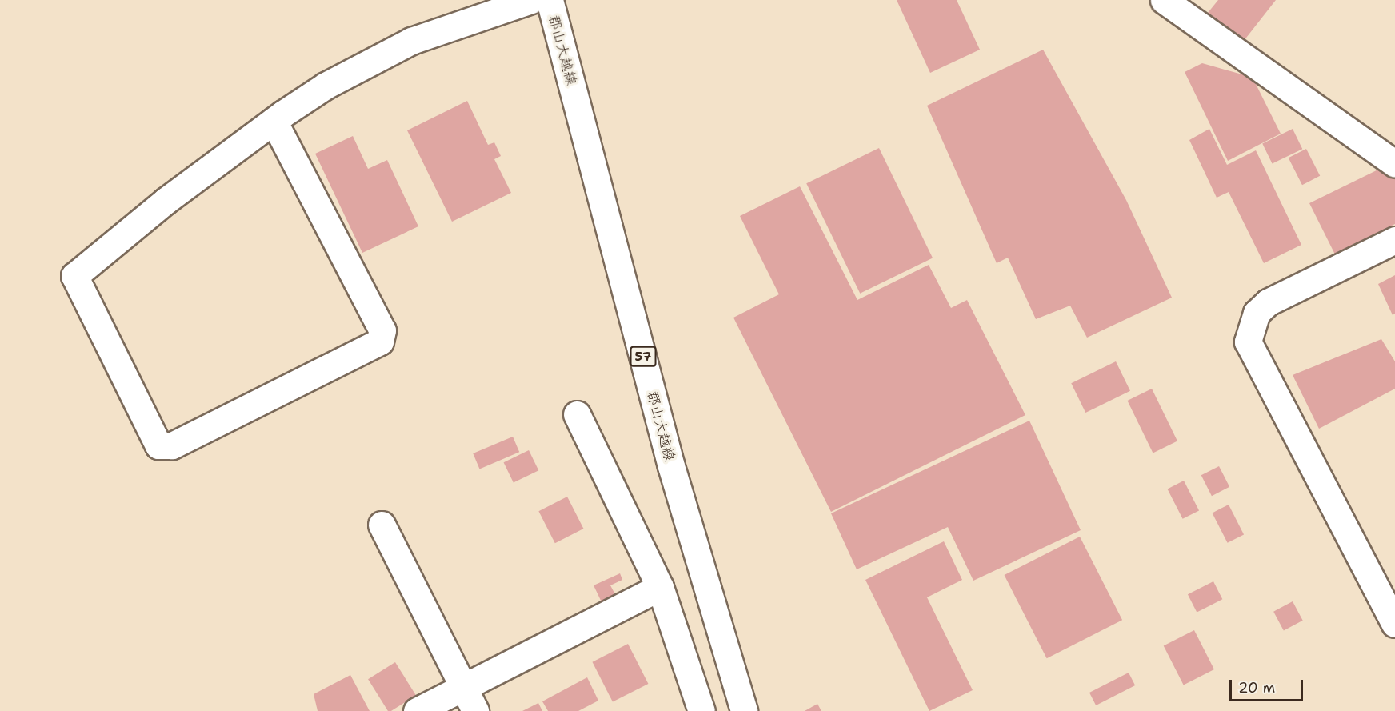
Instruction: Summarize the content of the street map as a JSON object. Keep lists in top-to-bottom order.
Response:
{
  "streets": {
    "street": ["郡山大越線", "57"]
  },
  "scale_bar": "20 m"
}
